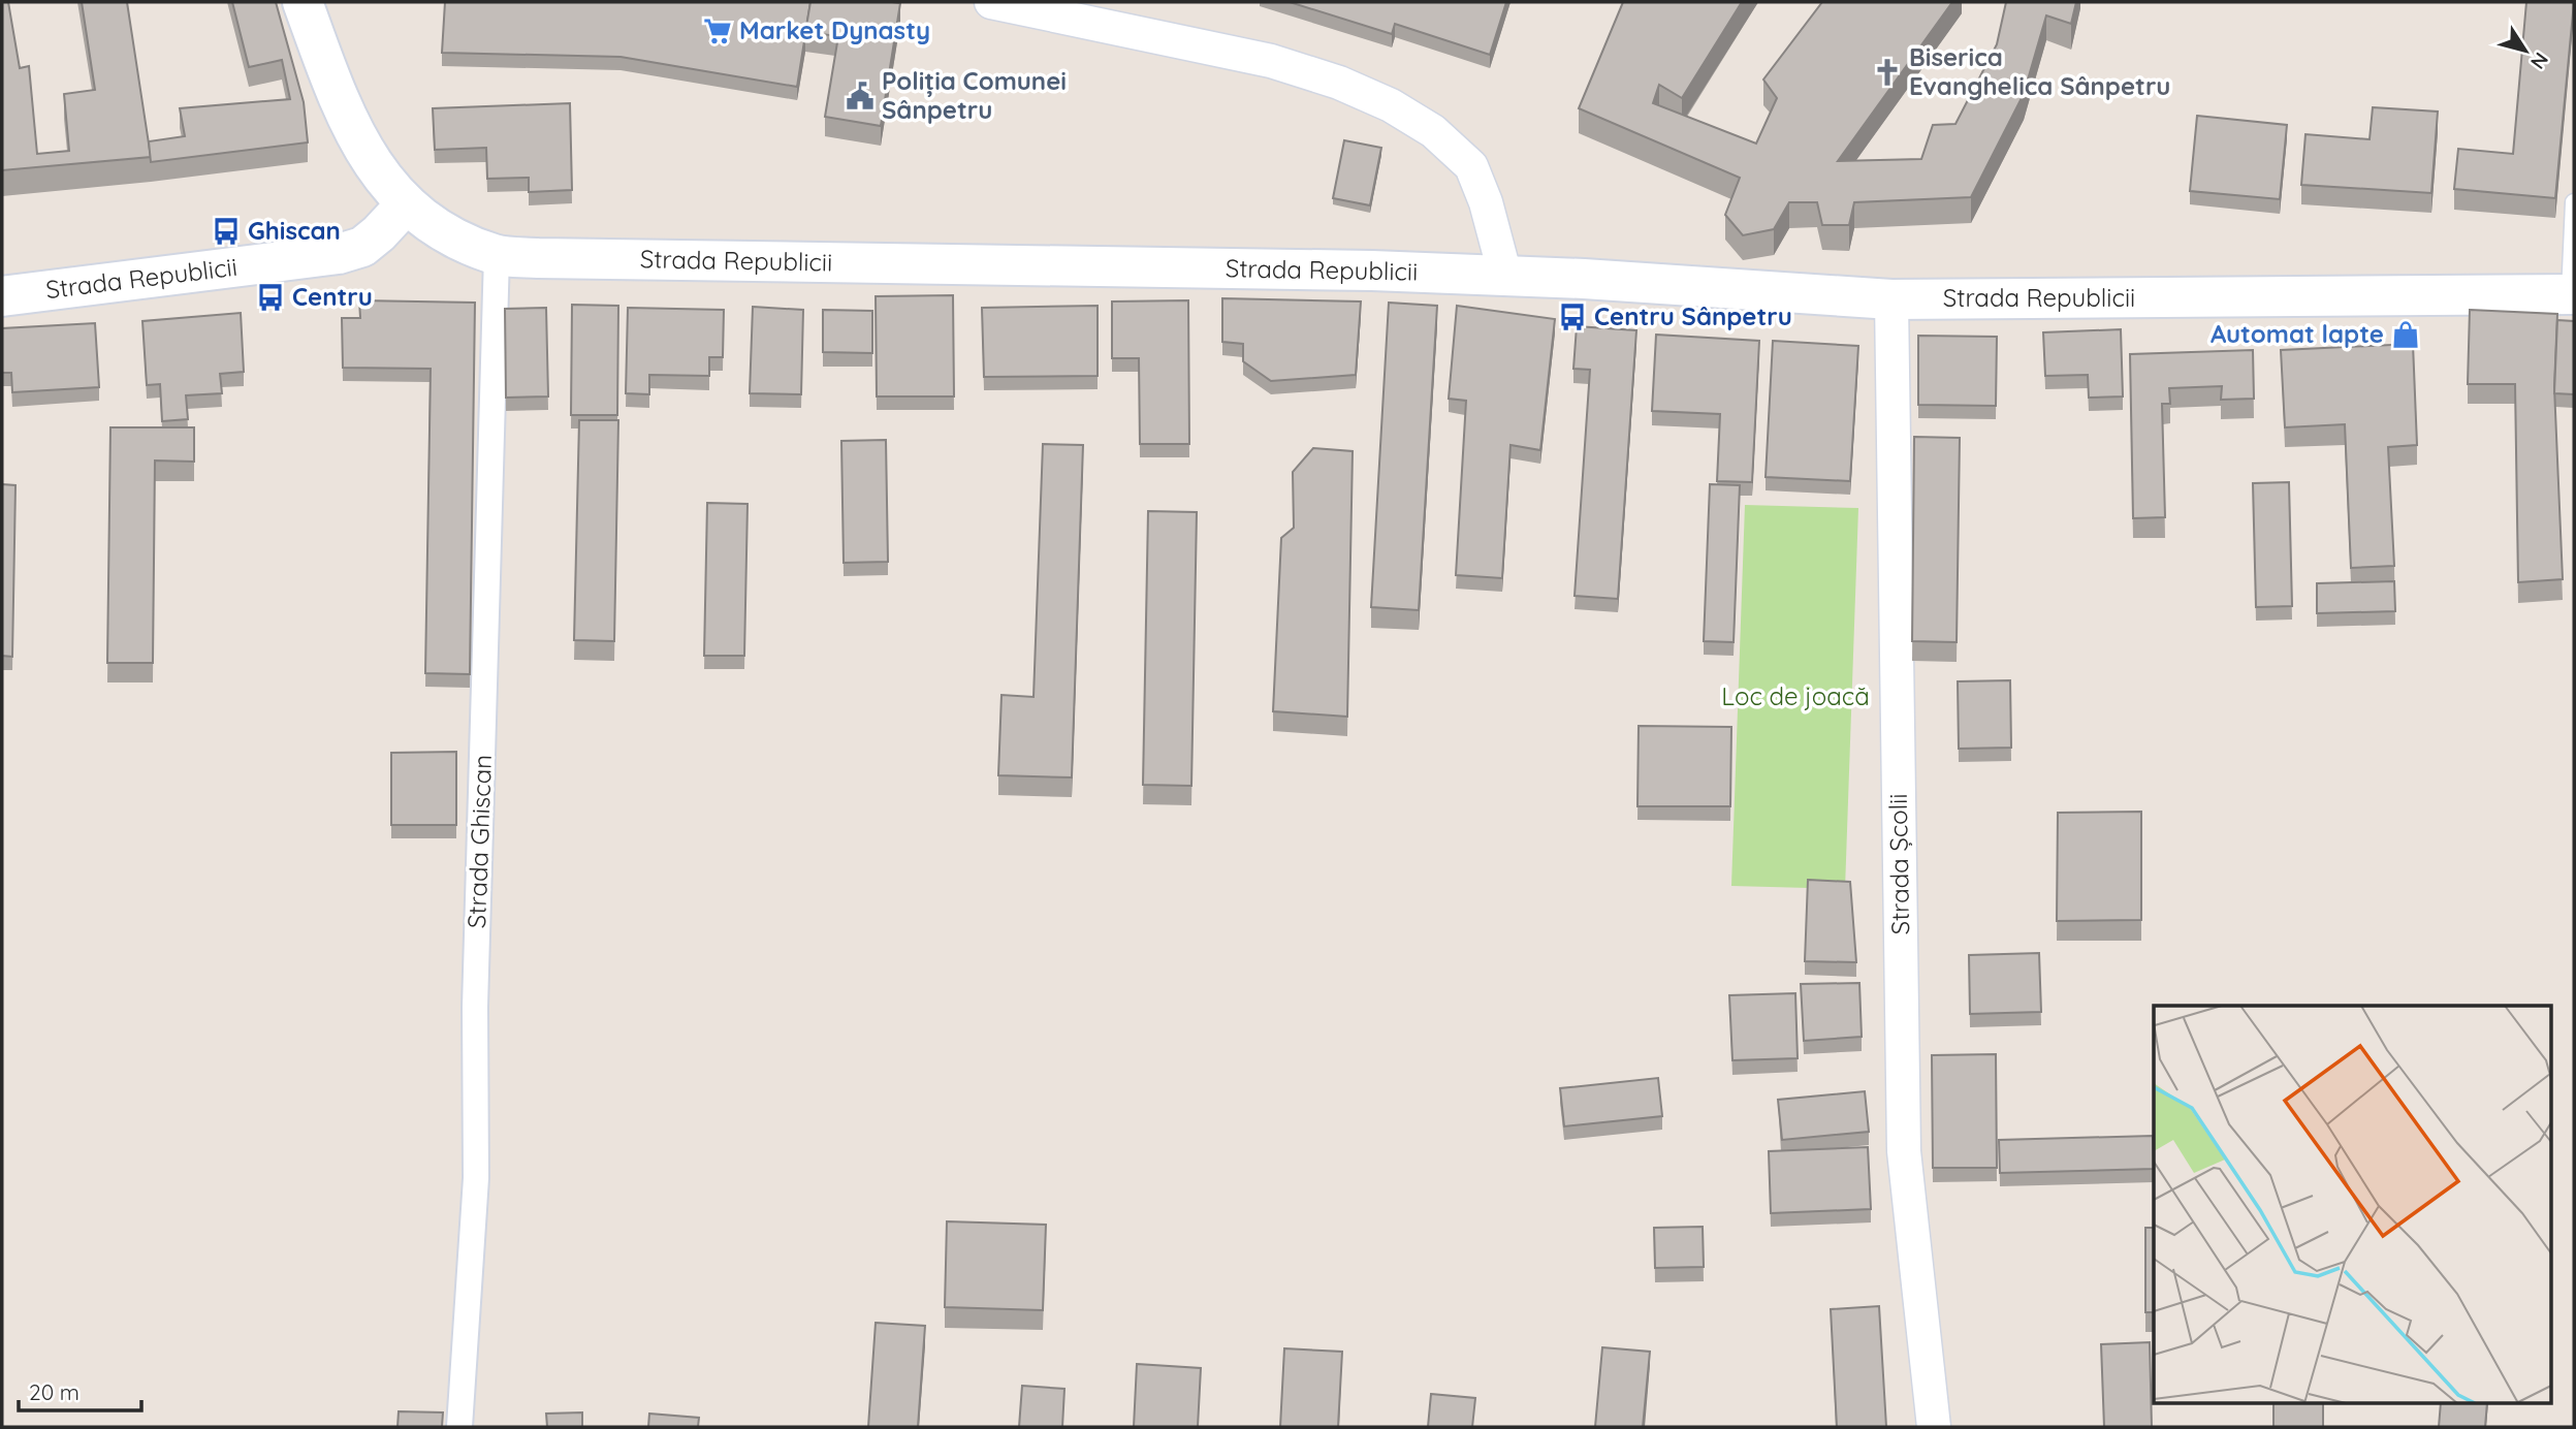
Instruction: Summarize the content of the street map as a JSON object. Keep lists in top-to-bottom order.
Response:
{
  "streets": {
    "main road": ["Strada Republicii"],
    "street": ["Strada Ghiscan", "Strada Școlii"]
  },
  "crossings": [
    ["Strada Republicii", "Strada Ghiscan"],
    ["Strada Republicii", "Strada Școlii"]
  ],
  "parks": ["Loc de joacă"],
  "places": {
    "supermarket": ["Market Dynasty"],
    "church": ["Biserica Evanghelica Sânpetru"],
    "public building": ["Poliția Comunei Sânpetru"],
    "bus stop": ["Ghiscan", "Centru", "Centru Sânpetru"],
    "shop": ["Automat lapte"]
  },
  "scale_bar": "20 m",
  "north": "bottom right"
}
